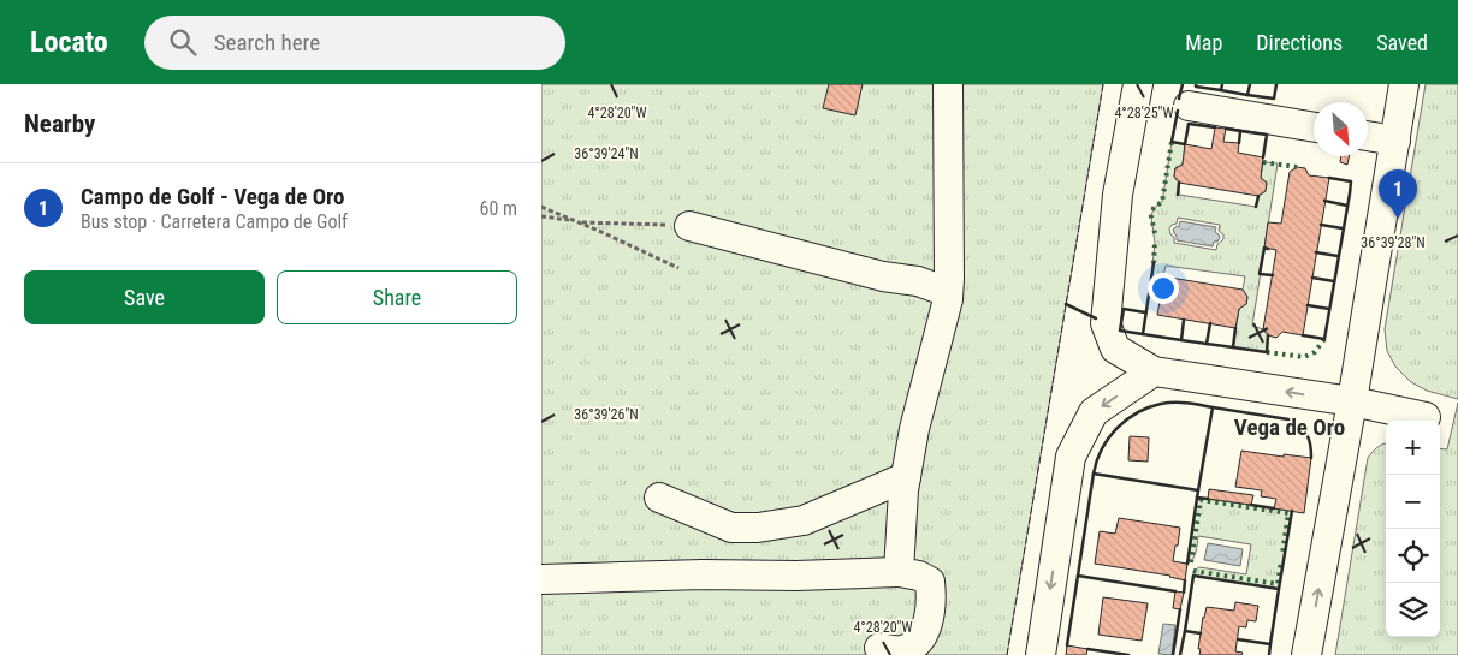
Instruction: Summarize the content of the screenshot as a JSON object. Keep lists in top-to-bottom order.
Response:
{
  "districts": ["Vega de Oro"],
  "north": "bottom right",
  "page": {
    "header": "Locato",
    "search": "Search here",
    "nav": ["Map", "Directions", "Saved"],
    "heading": "Nearby",
    "list": [
      {
        "mark": "1",
        "name": "Campo de Golf - Vega de Oro",
        "note": "Bus stop · Carretera Campo de Golf",
        "value": "60 m"
      }
    ],
    "pins": "1",
    "buttons": ["Save", "Share"],
    "map_buttons": ["+", "−"]
  },
  "coordinates": [
    "4°28'20\"W",
    "4°28'25\"W",
    "36°39'24\"N",
    "36°39'28\"N",
    "36°39'26\"N"
  ]
}
